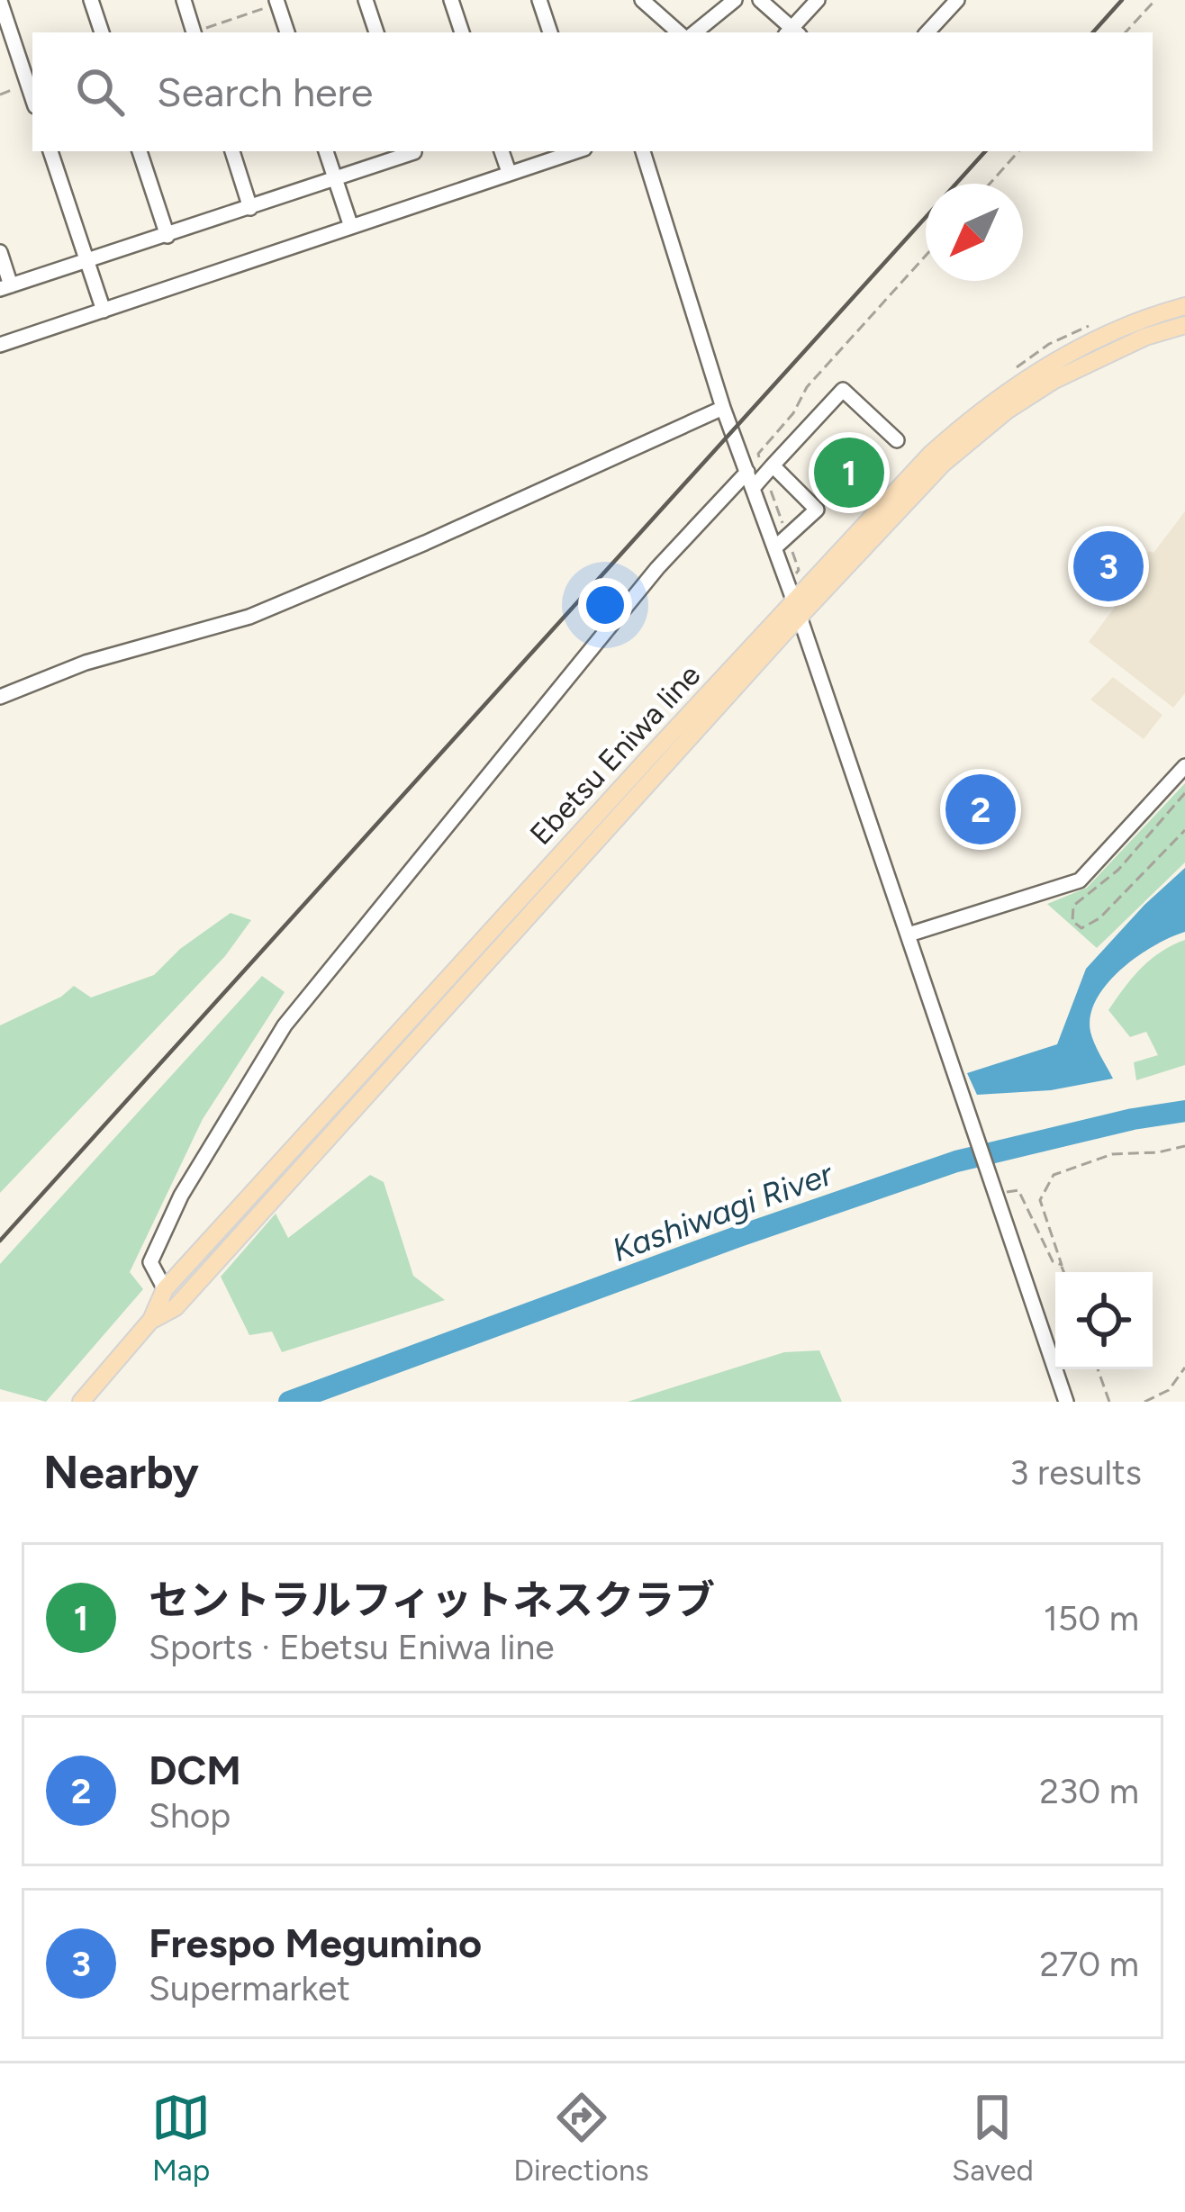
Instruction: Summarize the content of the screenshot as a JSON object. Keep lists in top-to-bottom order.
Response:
{
  "streets": {
    "main road": ["Ebetsu Eniwa line"]
  },
  "water": ["Kashiwagi River"],
  "north": "bottom left",
  "page": {
    "search": "Search here",
    "pins": ["1", "3", "2"],
    "heading": ["Nearby", "3 results"],
    "list": [
      {
        "mark": "1",
        "name": "セントラルフィットネスクラブ",
        "note": "Sports · Ebetsu Eniwa line",
        "value": "150 m"
      },
      {
        "mark": "2",
        "name": "DCM",
        "note": "Shop",
        "value": "230 m"
      },
      {
        "mark": "3",
        "name": "Frespo Megumino",
        "note": "Supermarket",
        "value": "270 m"
      }
    ],
    "nav": ["Map", "Directions", "Saved"]
  }
}
